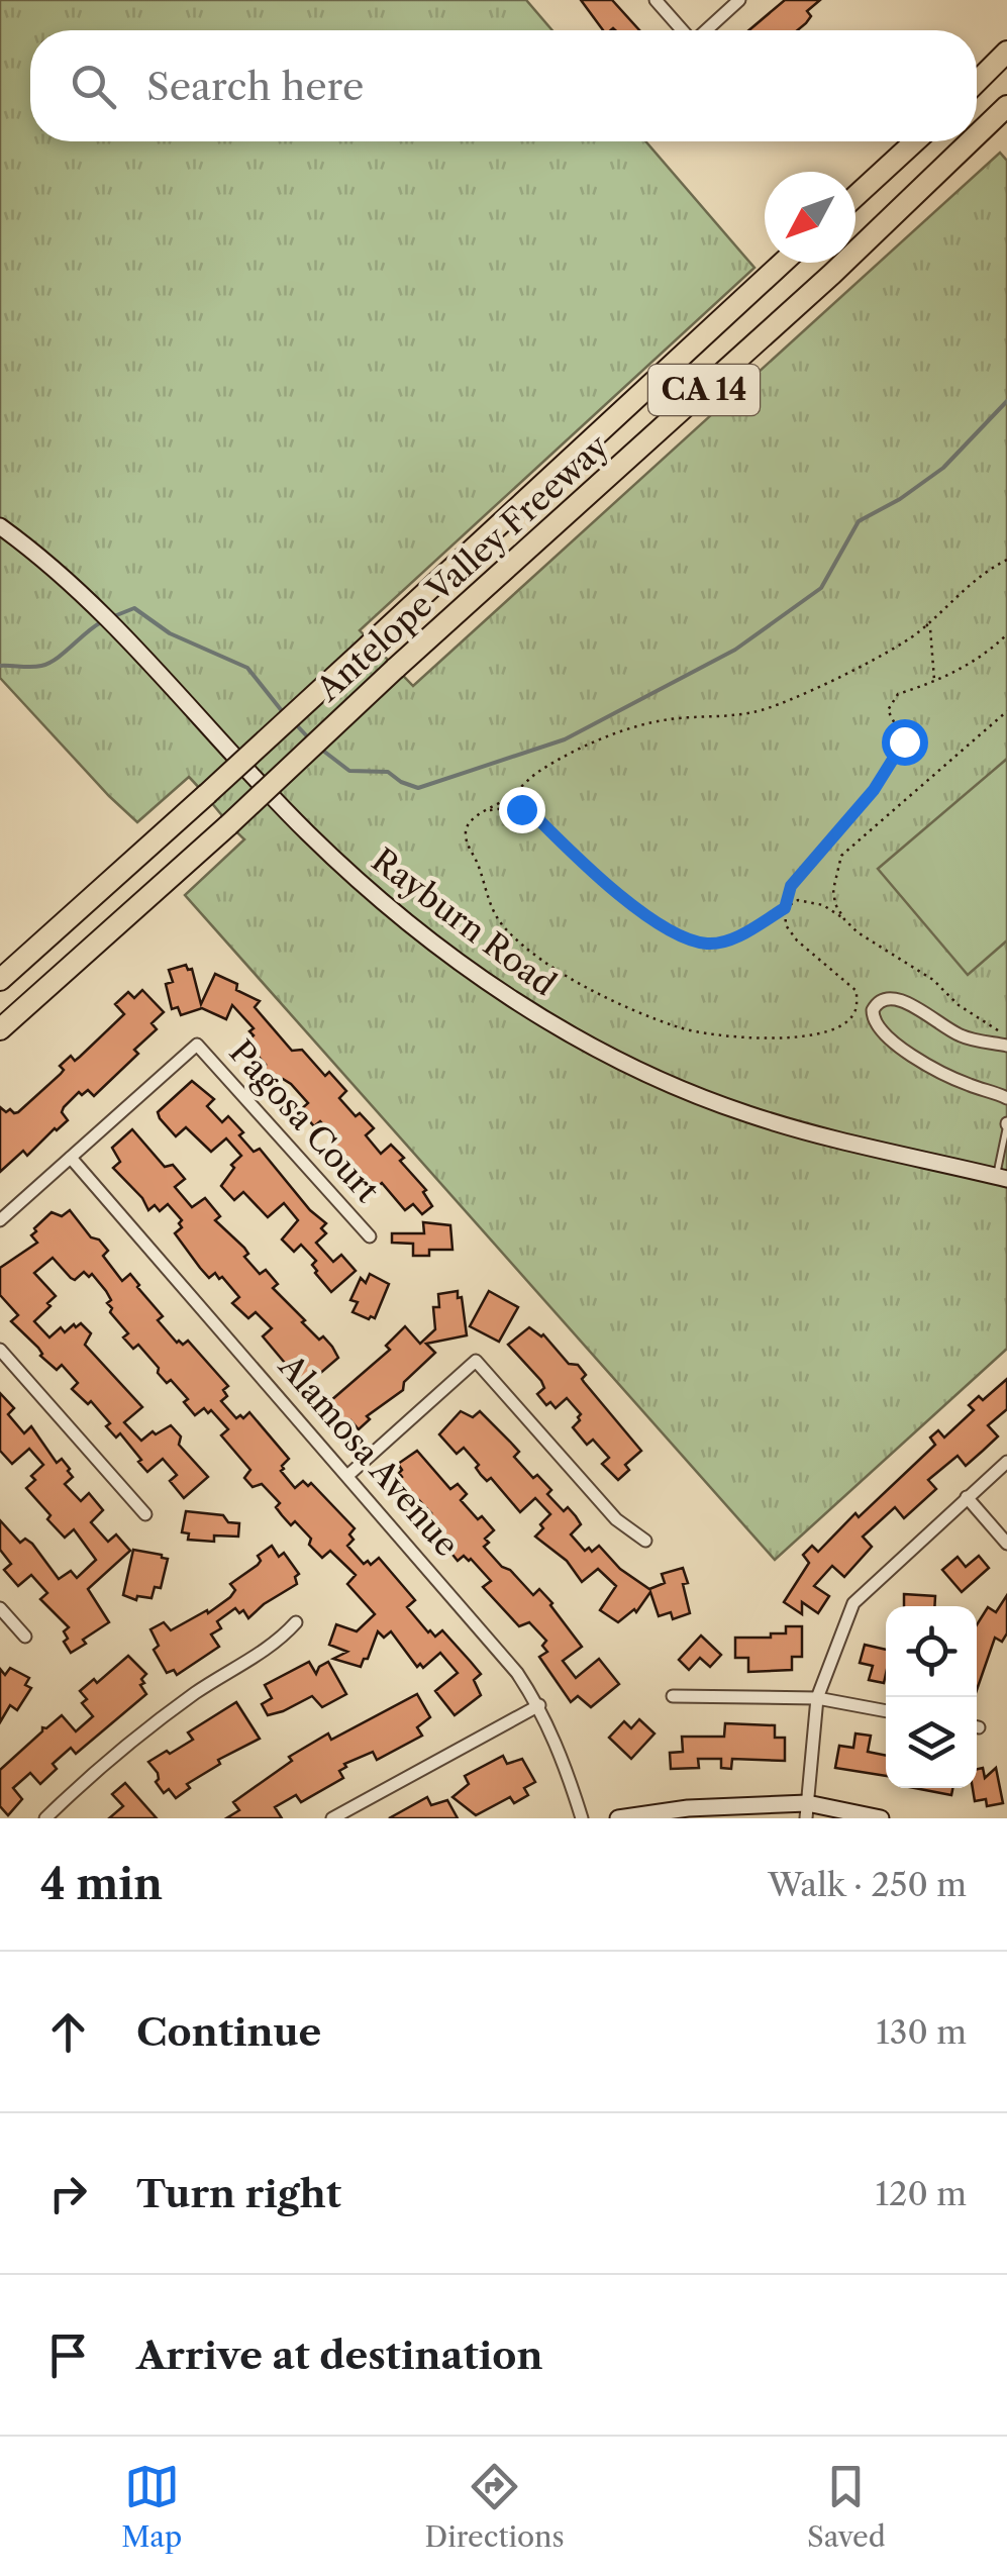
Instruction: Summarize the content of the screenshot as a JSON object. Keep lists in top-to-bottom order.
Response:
{
  "streets": {
    "highway": ["CA 14", "Antelope Valley Freeway"],
    "street": ["Rayburn Road", "Pagosa Court", "Alamosa Avenue"]
  },
  "crossings": [
    ["Pagosa Court", "Alamosa Avenue"]
  ],
  "north": "bottom left",
  "page": {
    "search": "Search here",
    "heading": ["4 min", "Walk · 250 m"],
    "list": [
      ["Continue", "130 m"],
      ["Turn right", "120 m"],
      "Arrive at destination"
    ],
    "nav": ["Map", "Directions", "Saved"]
  }
}
